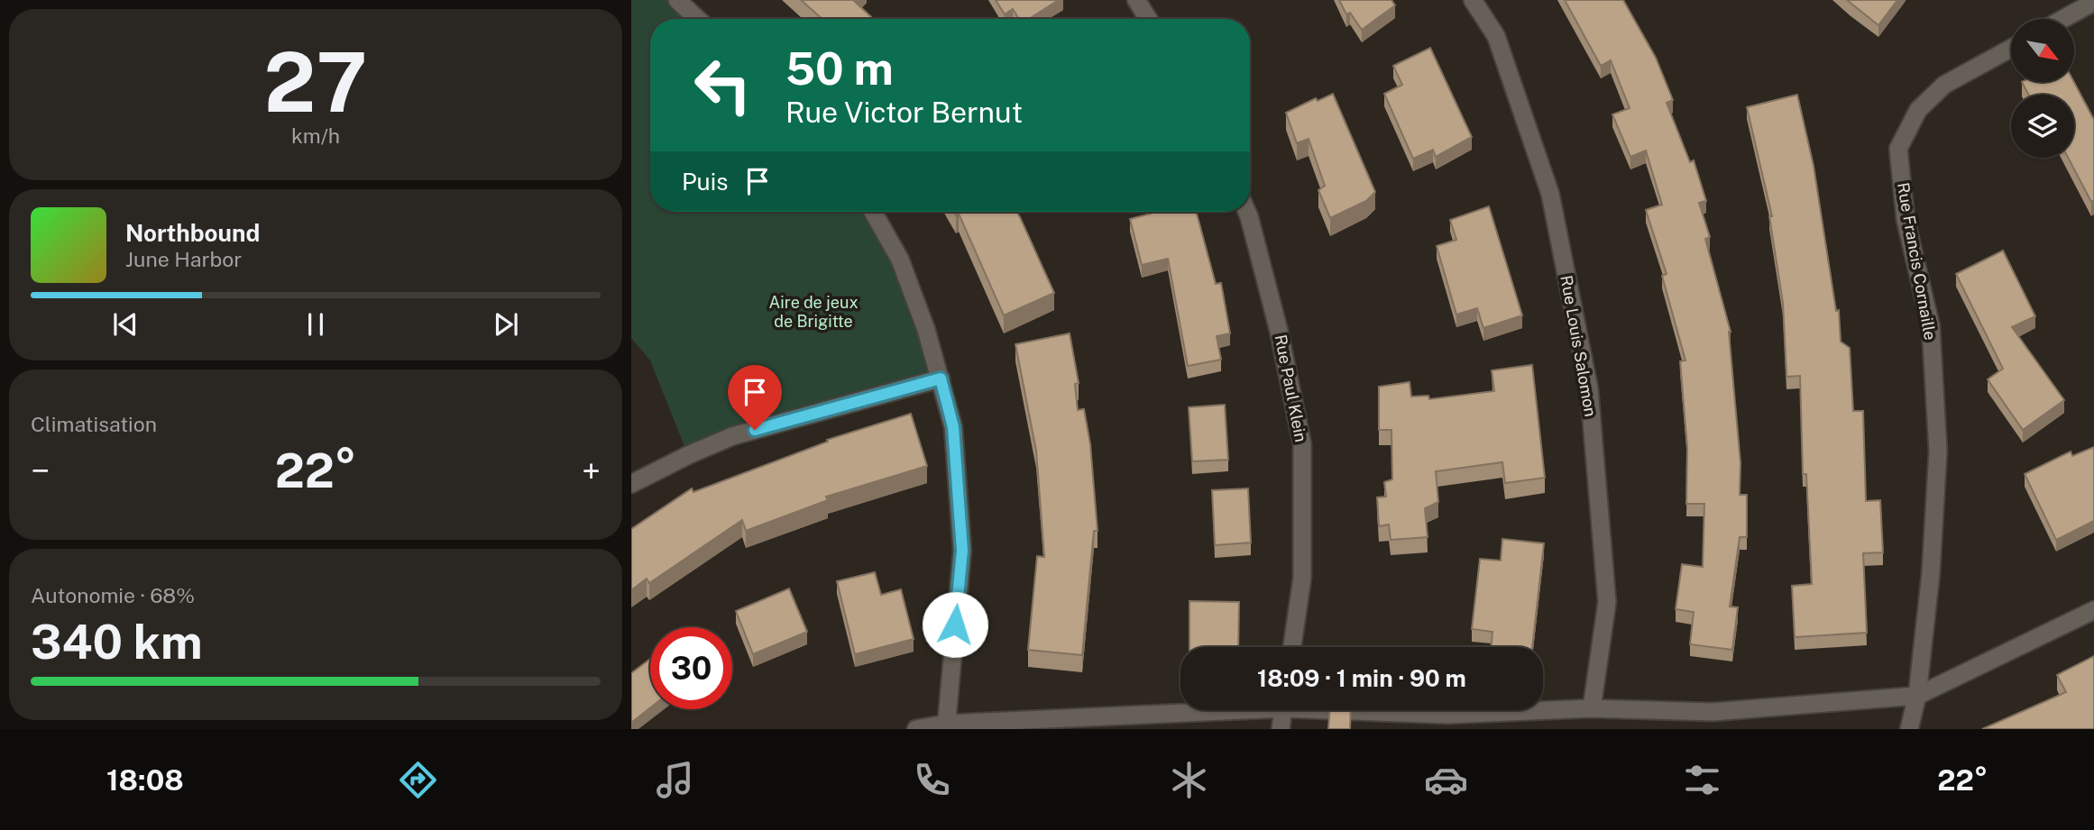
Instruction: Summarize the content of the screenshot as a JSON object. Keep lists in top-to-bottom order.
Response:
{
  "streets": {
    "street": ["Rue Francis Cornaille", "Rue Louis Salomon", "Rue Paul Klein"]
  },
  "parks": ["Aire de jeux de Brigitte"],
  "north": "bottom right",
  "page": {
    "tile": [
      ["27", "km/h"],
      "Climatisation",
      ["Autonomie · 68%", "340 km"]
    ],
    "turn": ["50 m", "Rue Victor Bernut"],
    "then": "Puis",
    "song": ["Northbound", "June Harbor"],
    "heat": ["−", "22°", "+"],
    "limit": "30",
    "trip": "18:09 · 1 min · 90 m",
    "tabs": ["18:08", "22°"]
  }
}
